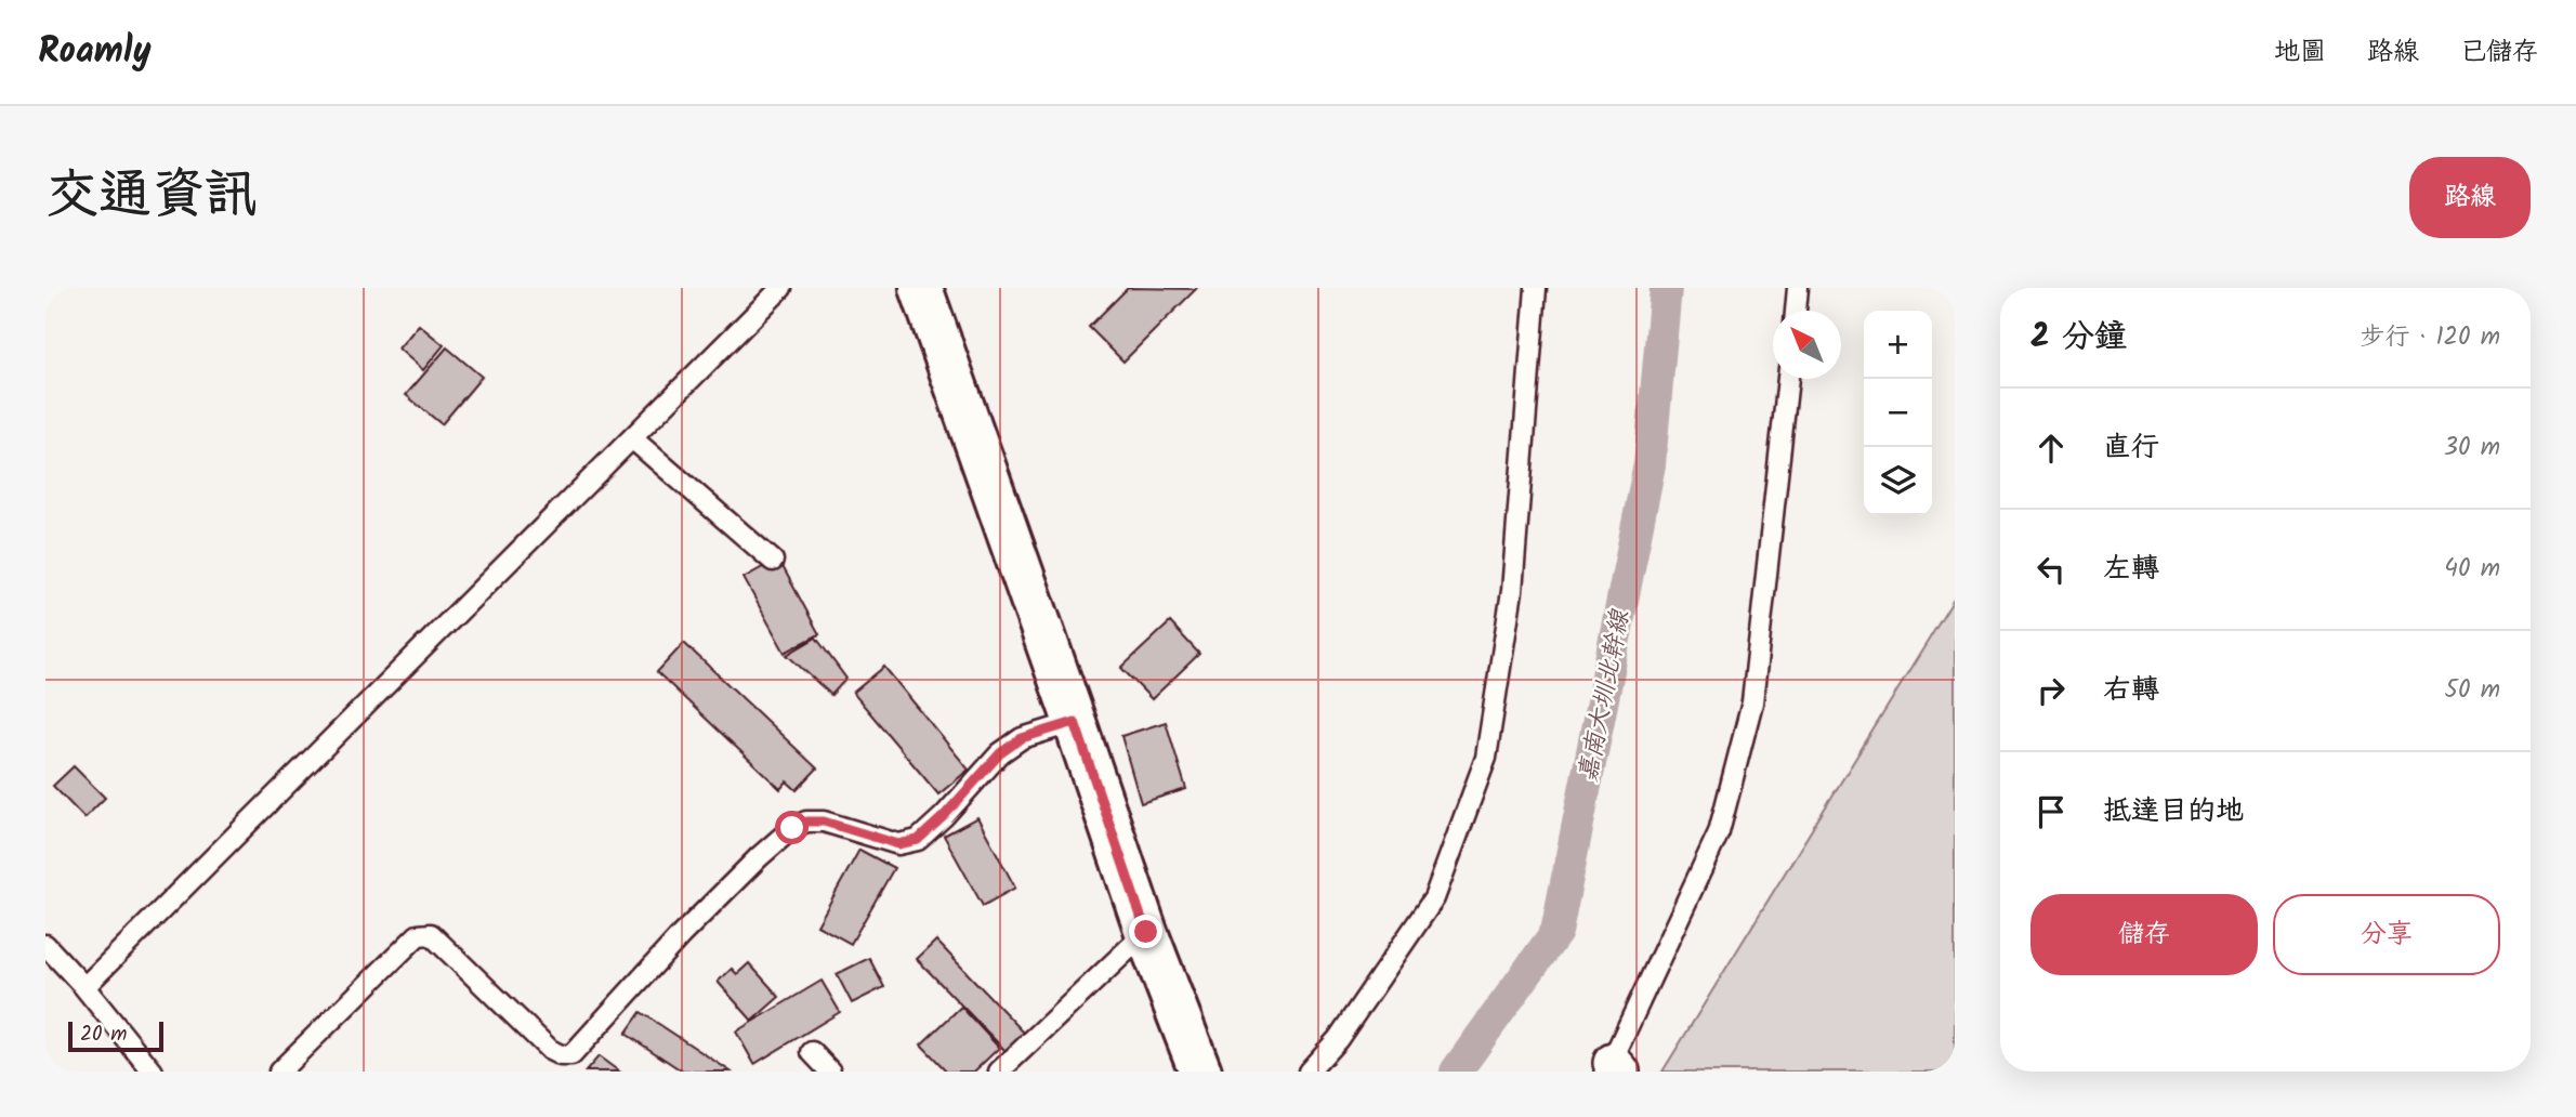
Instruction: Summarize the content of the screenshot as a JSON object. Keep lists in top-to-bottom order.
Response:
{
  "water": ["嘉南大圳北幹線"],
  "scale_bar": "20 m",
  "north": "top left",
  "page": {
    "header": "Roamly",
    "nav": ["地圖", "路線", "已儲存"],
    "title": "交通資訊",
    "buttons": [
      "路線",
      ["儲存", "分享"]
    ],
    "heading": ["2 分鐘", "步行 · 120 m"],
    "map_buttons": ["+", "−"],
    "list": [
      ["直行", "30 m"],
      ["左轉", "40 m"],
      ["右轉", "50 m"],
      "抵達目的地"
    ],
    "scale": "20 m"
  }
}
